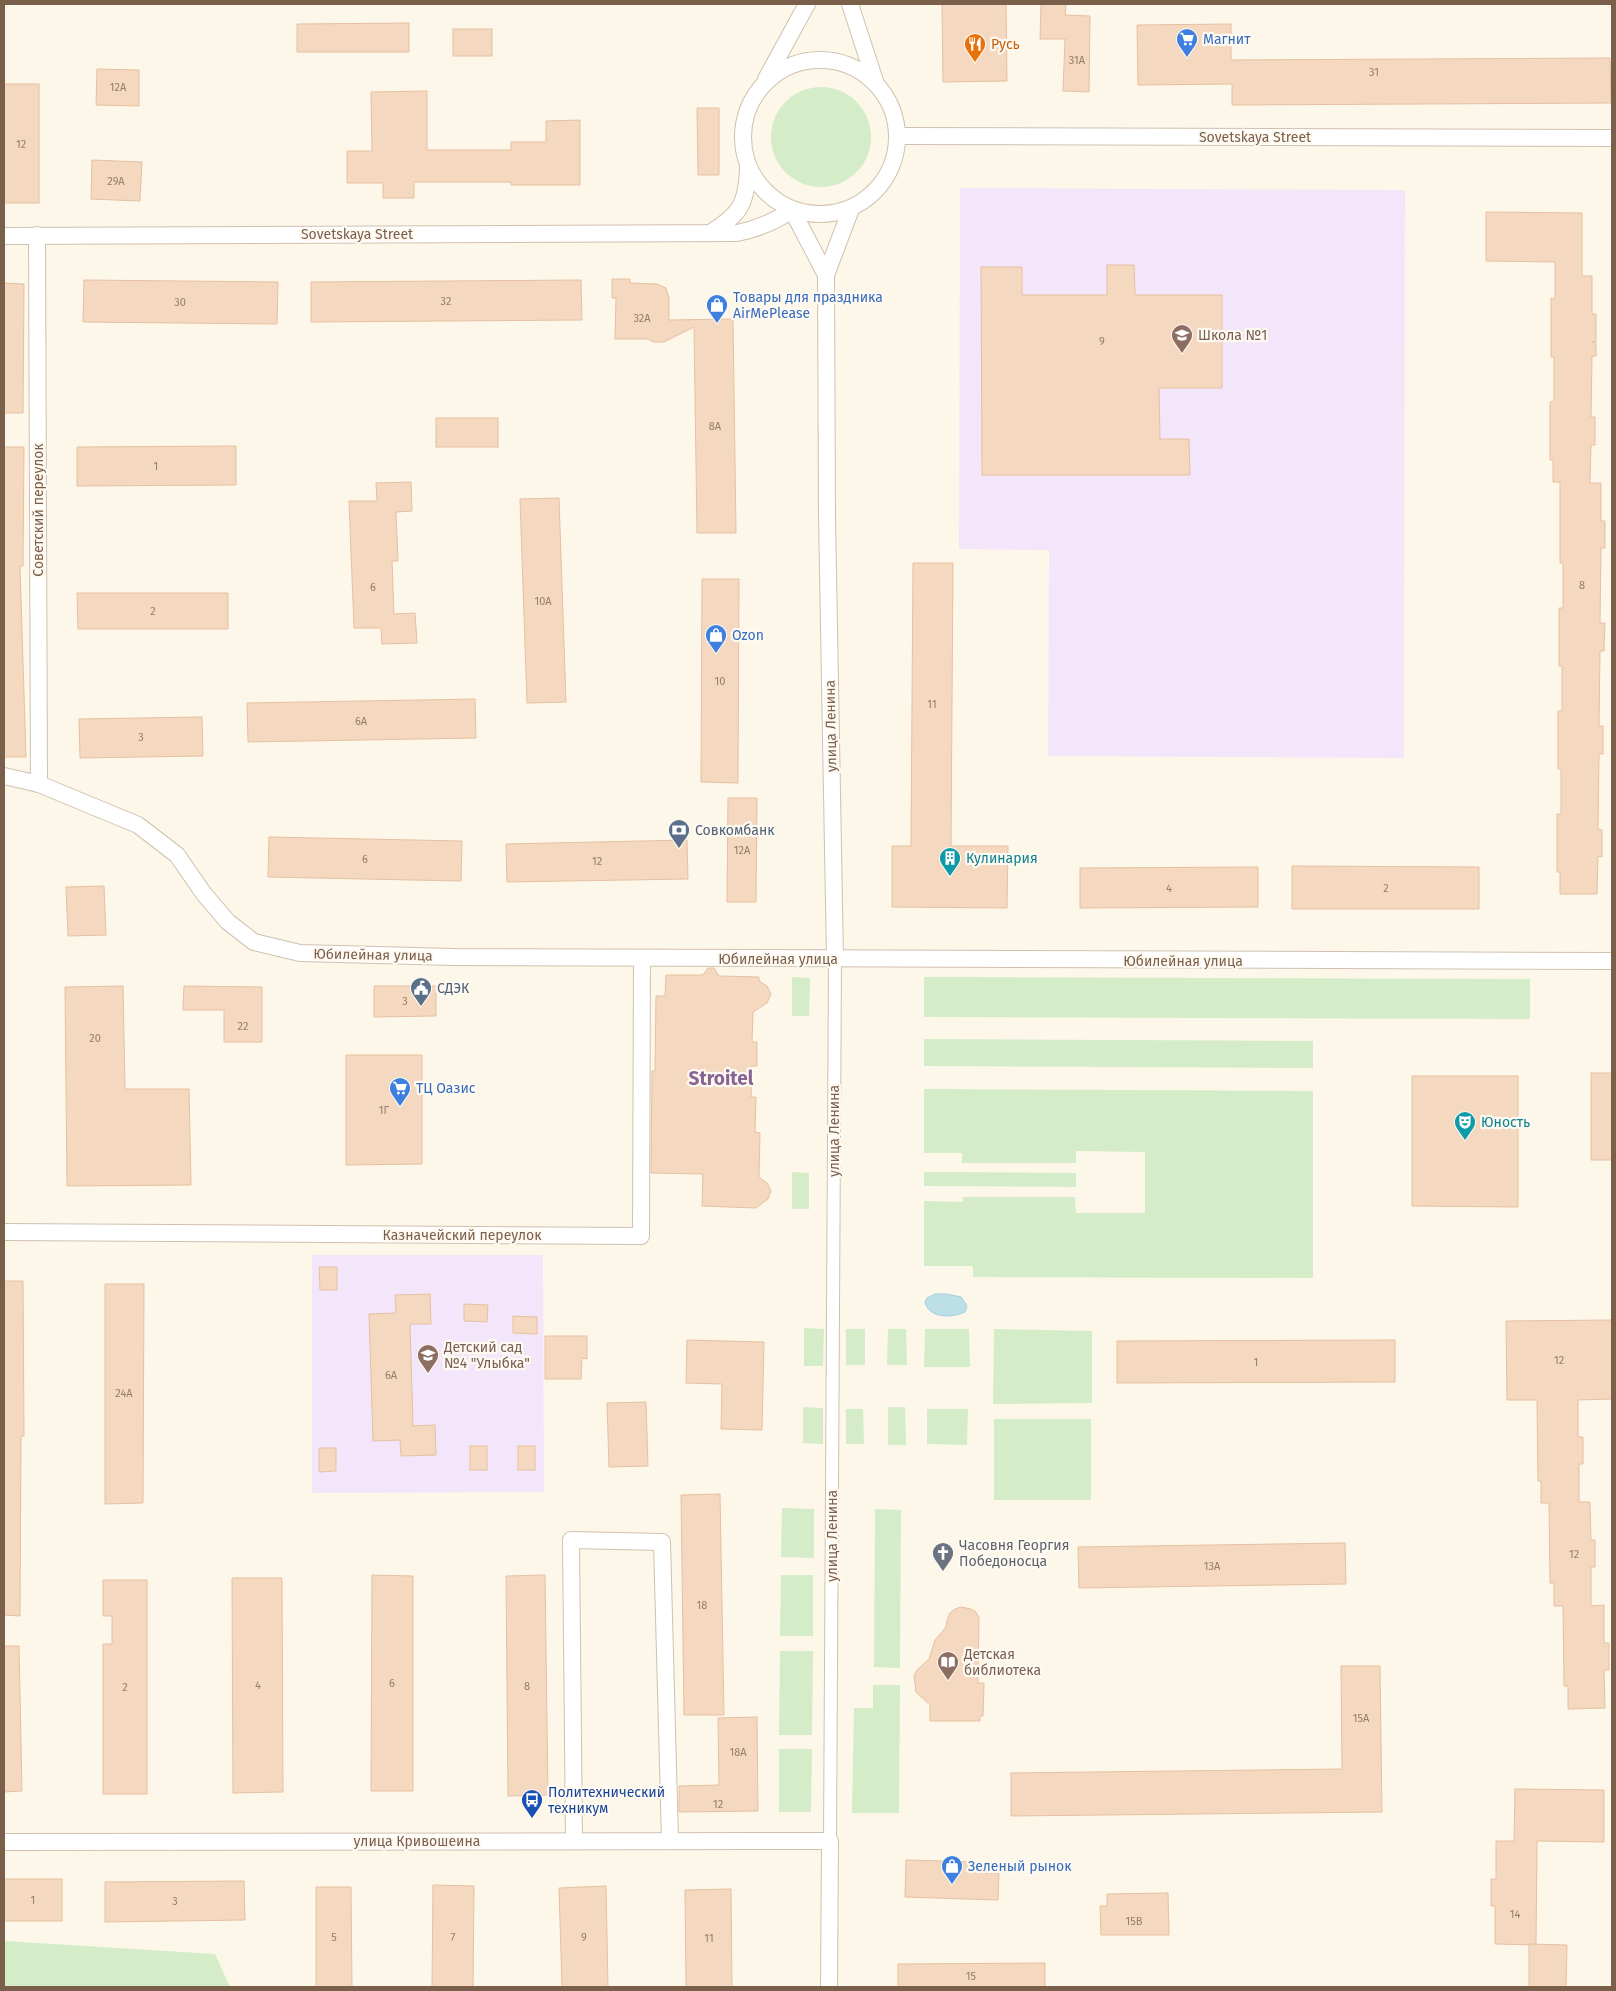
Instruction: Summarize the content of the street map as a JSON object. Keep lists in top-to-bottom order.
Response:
{
  "streets": {
    "street": [
      "Sovetskaya Street",
      "Советский переулок",
      "улица Ленина",
      "Юбилейная улица",
      "Казначейский переулок",
      "улица Кривошеина"
    ]
  },
  "crossings": [
    ["Sovetskaya Street", "Советский переулок"],
    ["Советский переулок", "Юбилейная улица"],
    ["улица Ленина", "Юбилейная улица"],
    ["улица Ленина", "улица Кривошеина"],
    ["Юбилейная улица", "Казначейский переулок"]
  ],
  "districts": ["Stroitel"],
  "places": {
    "supermarket": ["Магнит", "ТЦ Оазис"],
    "restaurant": ["Русь"],
    "shop": ["Товары для праздника AirMePlease", "Ozon", "Зеленый рынок"],
    "school or university": ["Школа №1", "Детский сад №4 \"Улыбка\""],
    "bank": ["Совкомбанк"],
    "building": ["Кулинария"],
    "public building": ["СДЭК"],
    "theatre": ["Юность"],
    "church": ["Часовня Георгия Победоносца"],
    "library": ["Детская библиотека"],
    "bus stop": ["Политехнический техникум"]
  },
  "house_numbers": [
    "31А",
    "31",
    "12А",
    "12",
    "29А",
    "32",
    "30",
    "32А",
    "9",
    "8А",
    "1",
    "8",
    "6",
    "10А",
    "2",
    "10",
    "11",
    "6А",
    "3",
    "12А",
    "6",
    "12",
    "4",
    "2",
    "3",
    "22",
    "20",
    "1Г",
    "12",
    "1",
    "6А",
    "24А",
    "12",
    "13А",
    "18",
    "6",
    "4",
    "8",
    "2",
    "15А",
    "18А",
    "12",
    "1",
    "3",
    "14",
    "15В",
    "5",
    "7",
    "9",
    "11",
    "15"
  ]
}
